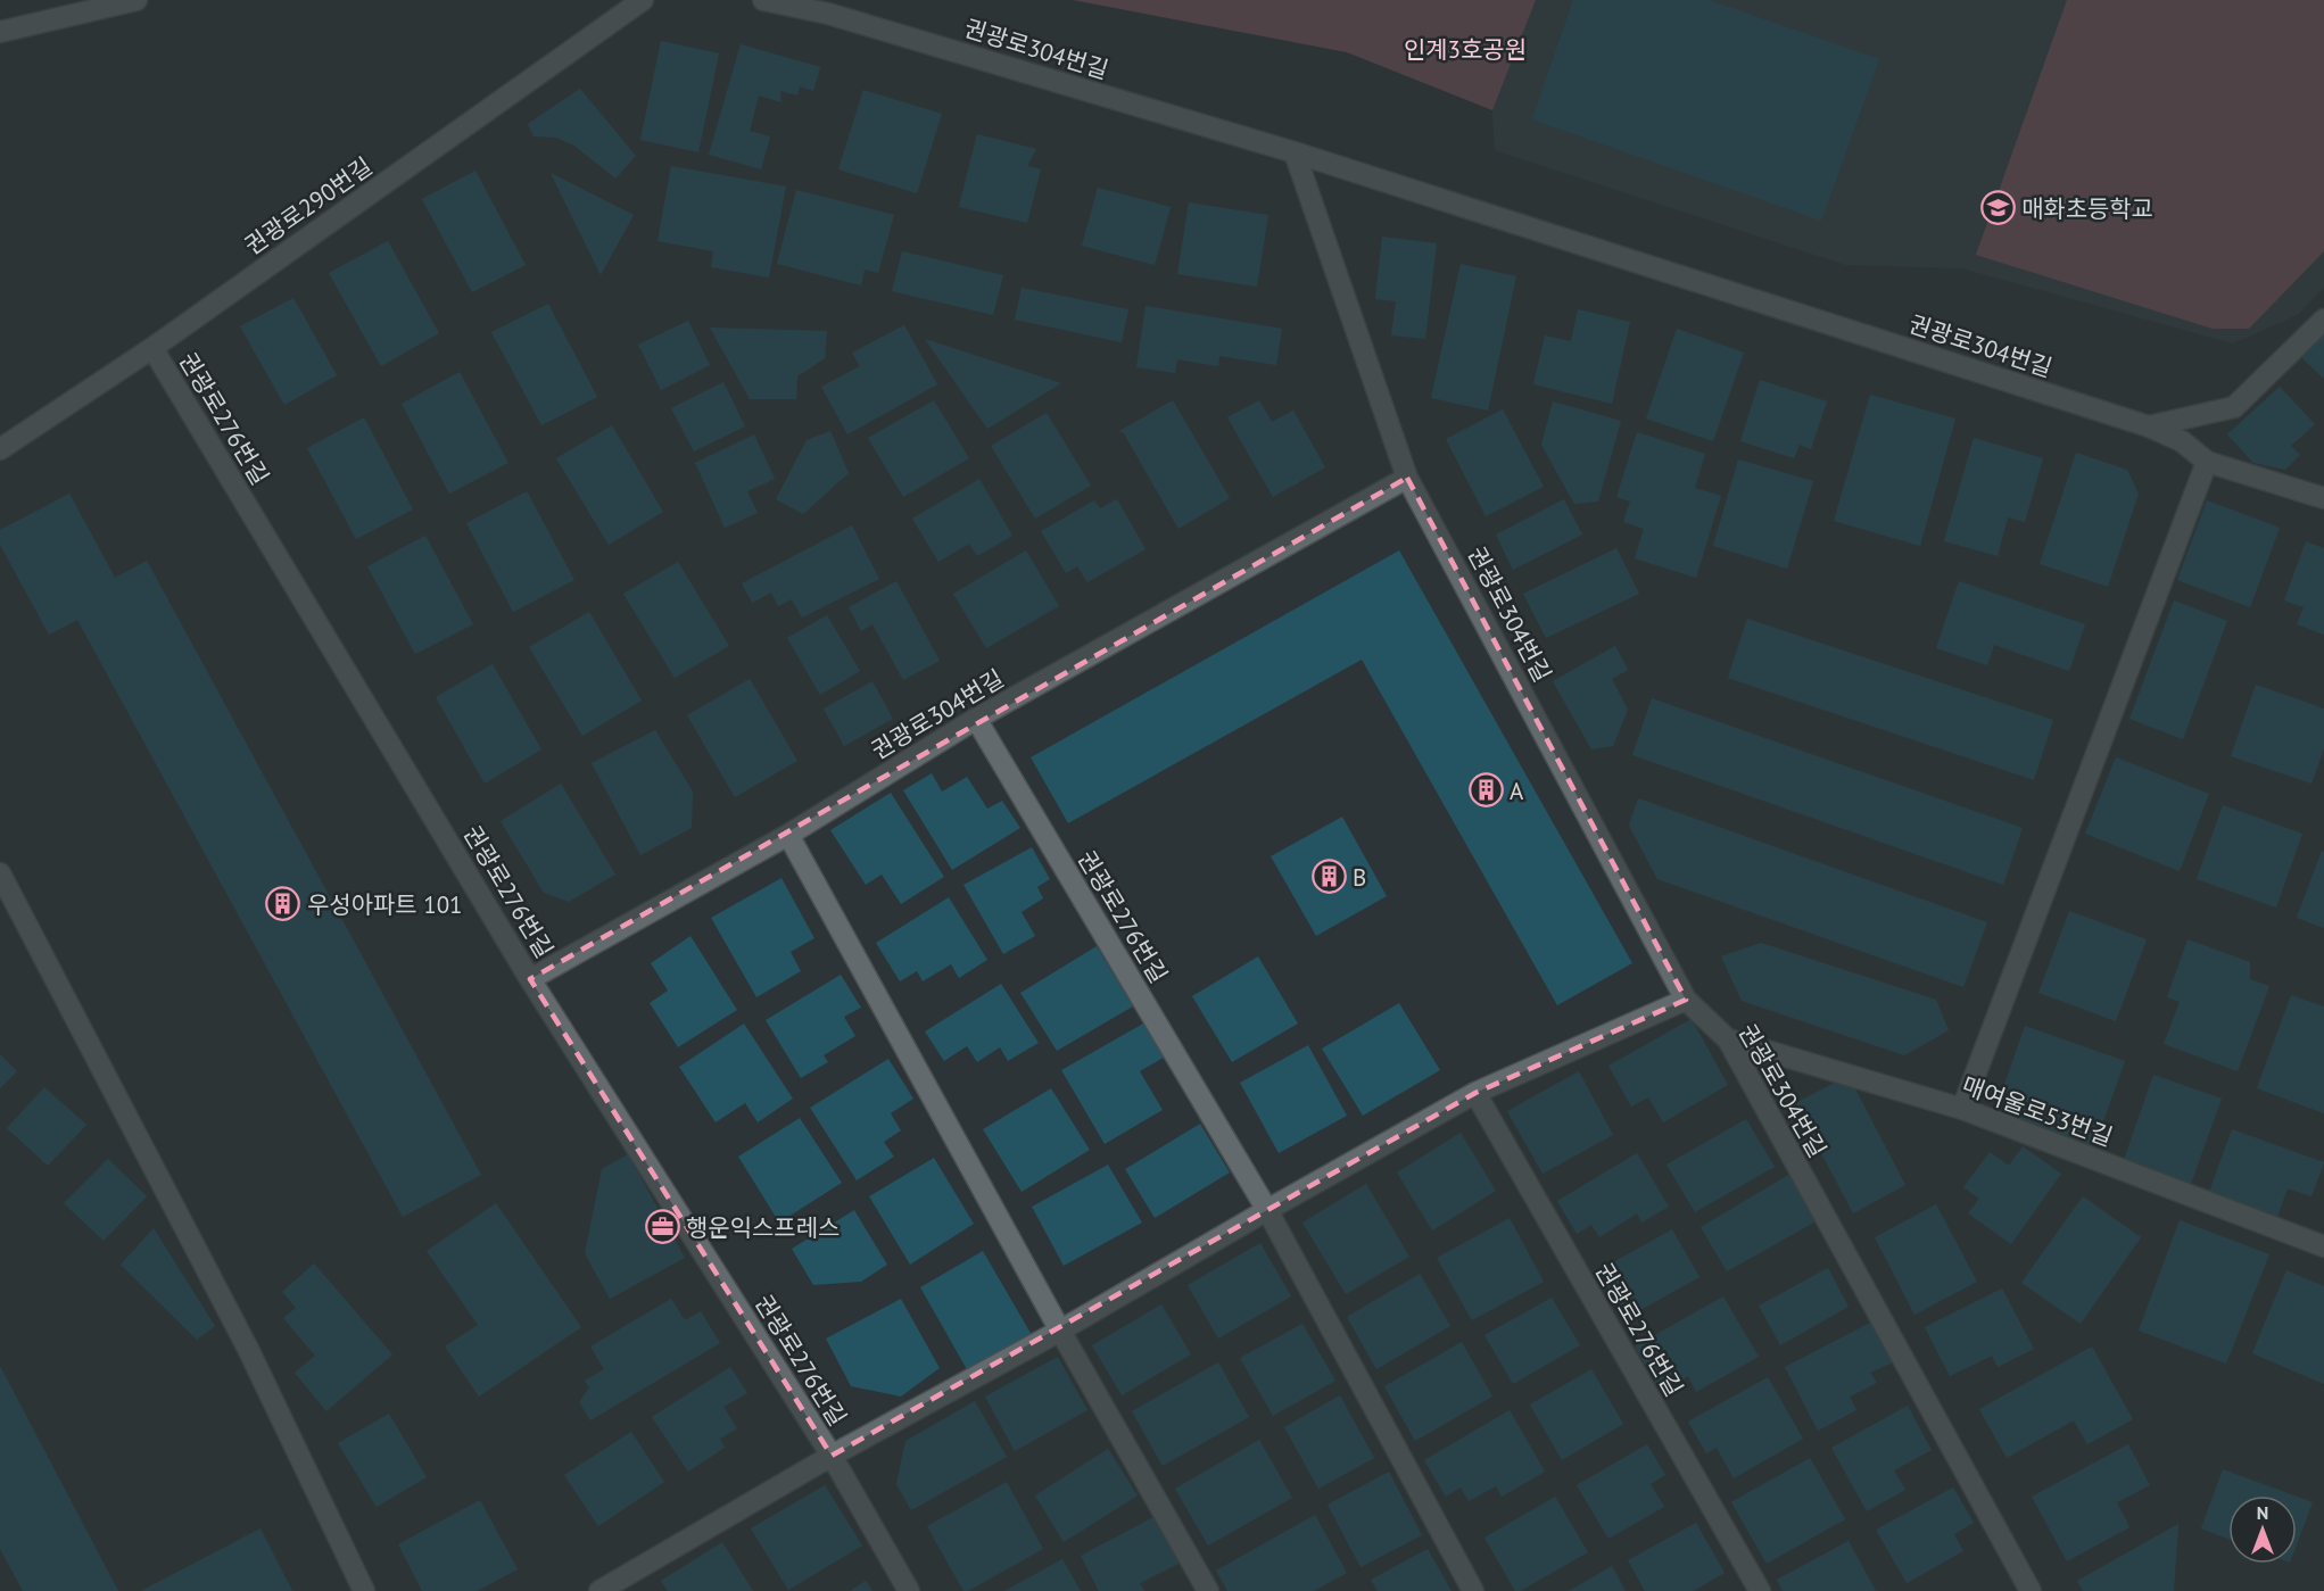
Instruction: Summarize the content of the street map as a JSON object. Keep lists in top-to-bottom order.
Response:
{
  "streets": {
    "street": [
      "권광로304번길",
      "권광로290번길",
      "권광로276번길",
      "매여울로53번길"
    ]
  },
  "crossings": [
    ["권광로304번길", "권광로276번길"],
    ["권광로304번길", "매여울로53번길"],
    ["권광로290번길", "권광로276번길"]
  ],
  "parks": ["인계3호공원"],
  "places": {
    "school or university": ["매화초등학교"],
    "building": ["A", "B", "우성아파트 101"],
    "office": ["행운익스프레스"]
  },
  "north": "top"
}
